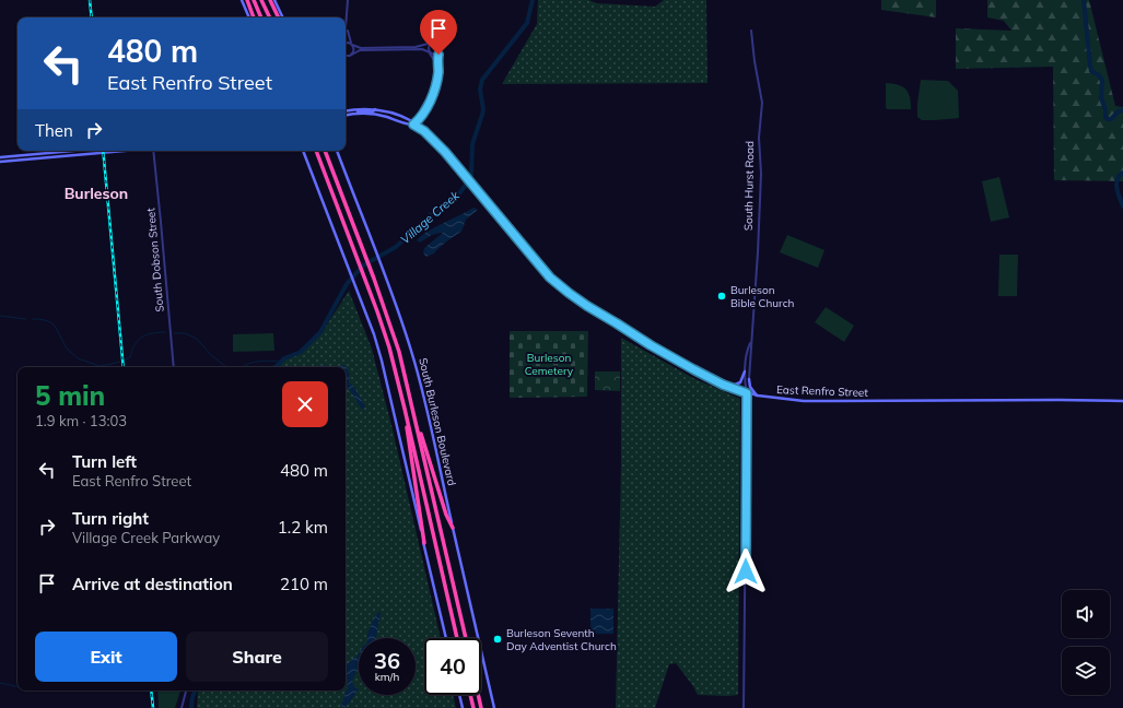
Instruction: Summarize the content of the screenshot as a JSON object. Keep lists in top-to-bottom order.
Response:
{
  "streets": {
    "main road": ["East Renfro Street", "South Burleson Boulevard"],
    "street": ["South Hurst Road", "South Dobson Street"]
  },
  "crossings": [
    ["South Hurst Road", "East Renfro Street"]
  ],
  "districts": ["Burleson"],
  "water": ["Village Creek"],
  "parks": ["Burleson Cemetery"],
  "places": ["Burleson Bible Church", "Burleson Seventh Day Adventist Church"],
  "page": {
    "turn": ["480 m", "East Renfro Street"],
    "then": "Then",
    "heading": ["5 min", "1.9 km · 13:03"],
    "list": [
      {
        "name": "Turn left",
        "note": "East Renfro Street",
        "value": "480 m"
      },
      {
        "name": "Turn right",
        "note": "Village Creek Parkway",
        "value": "1.2 km"
      },
      {
        "name": "Arrive at destination",
        "value": "210 m"
      }
    ],
    "buttons": ["Exit", "Share"],
    "speed": "36 km/h",
    "limit": "40"
  }
}
